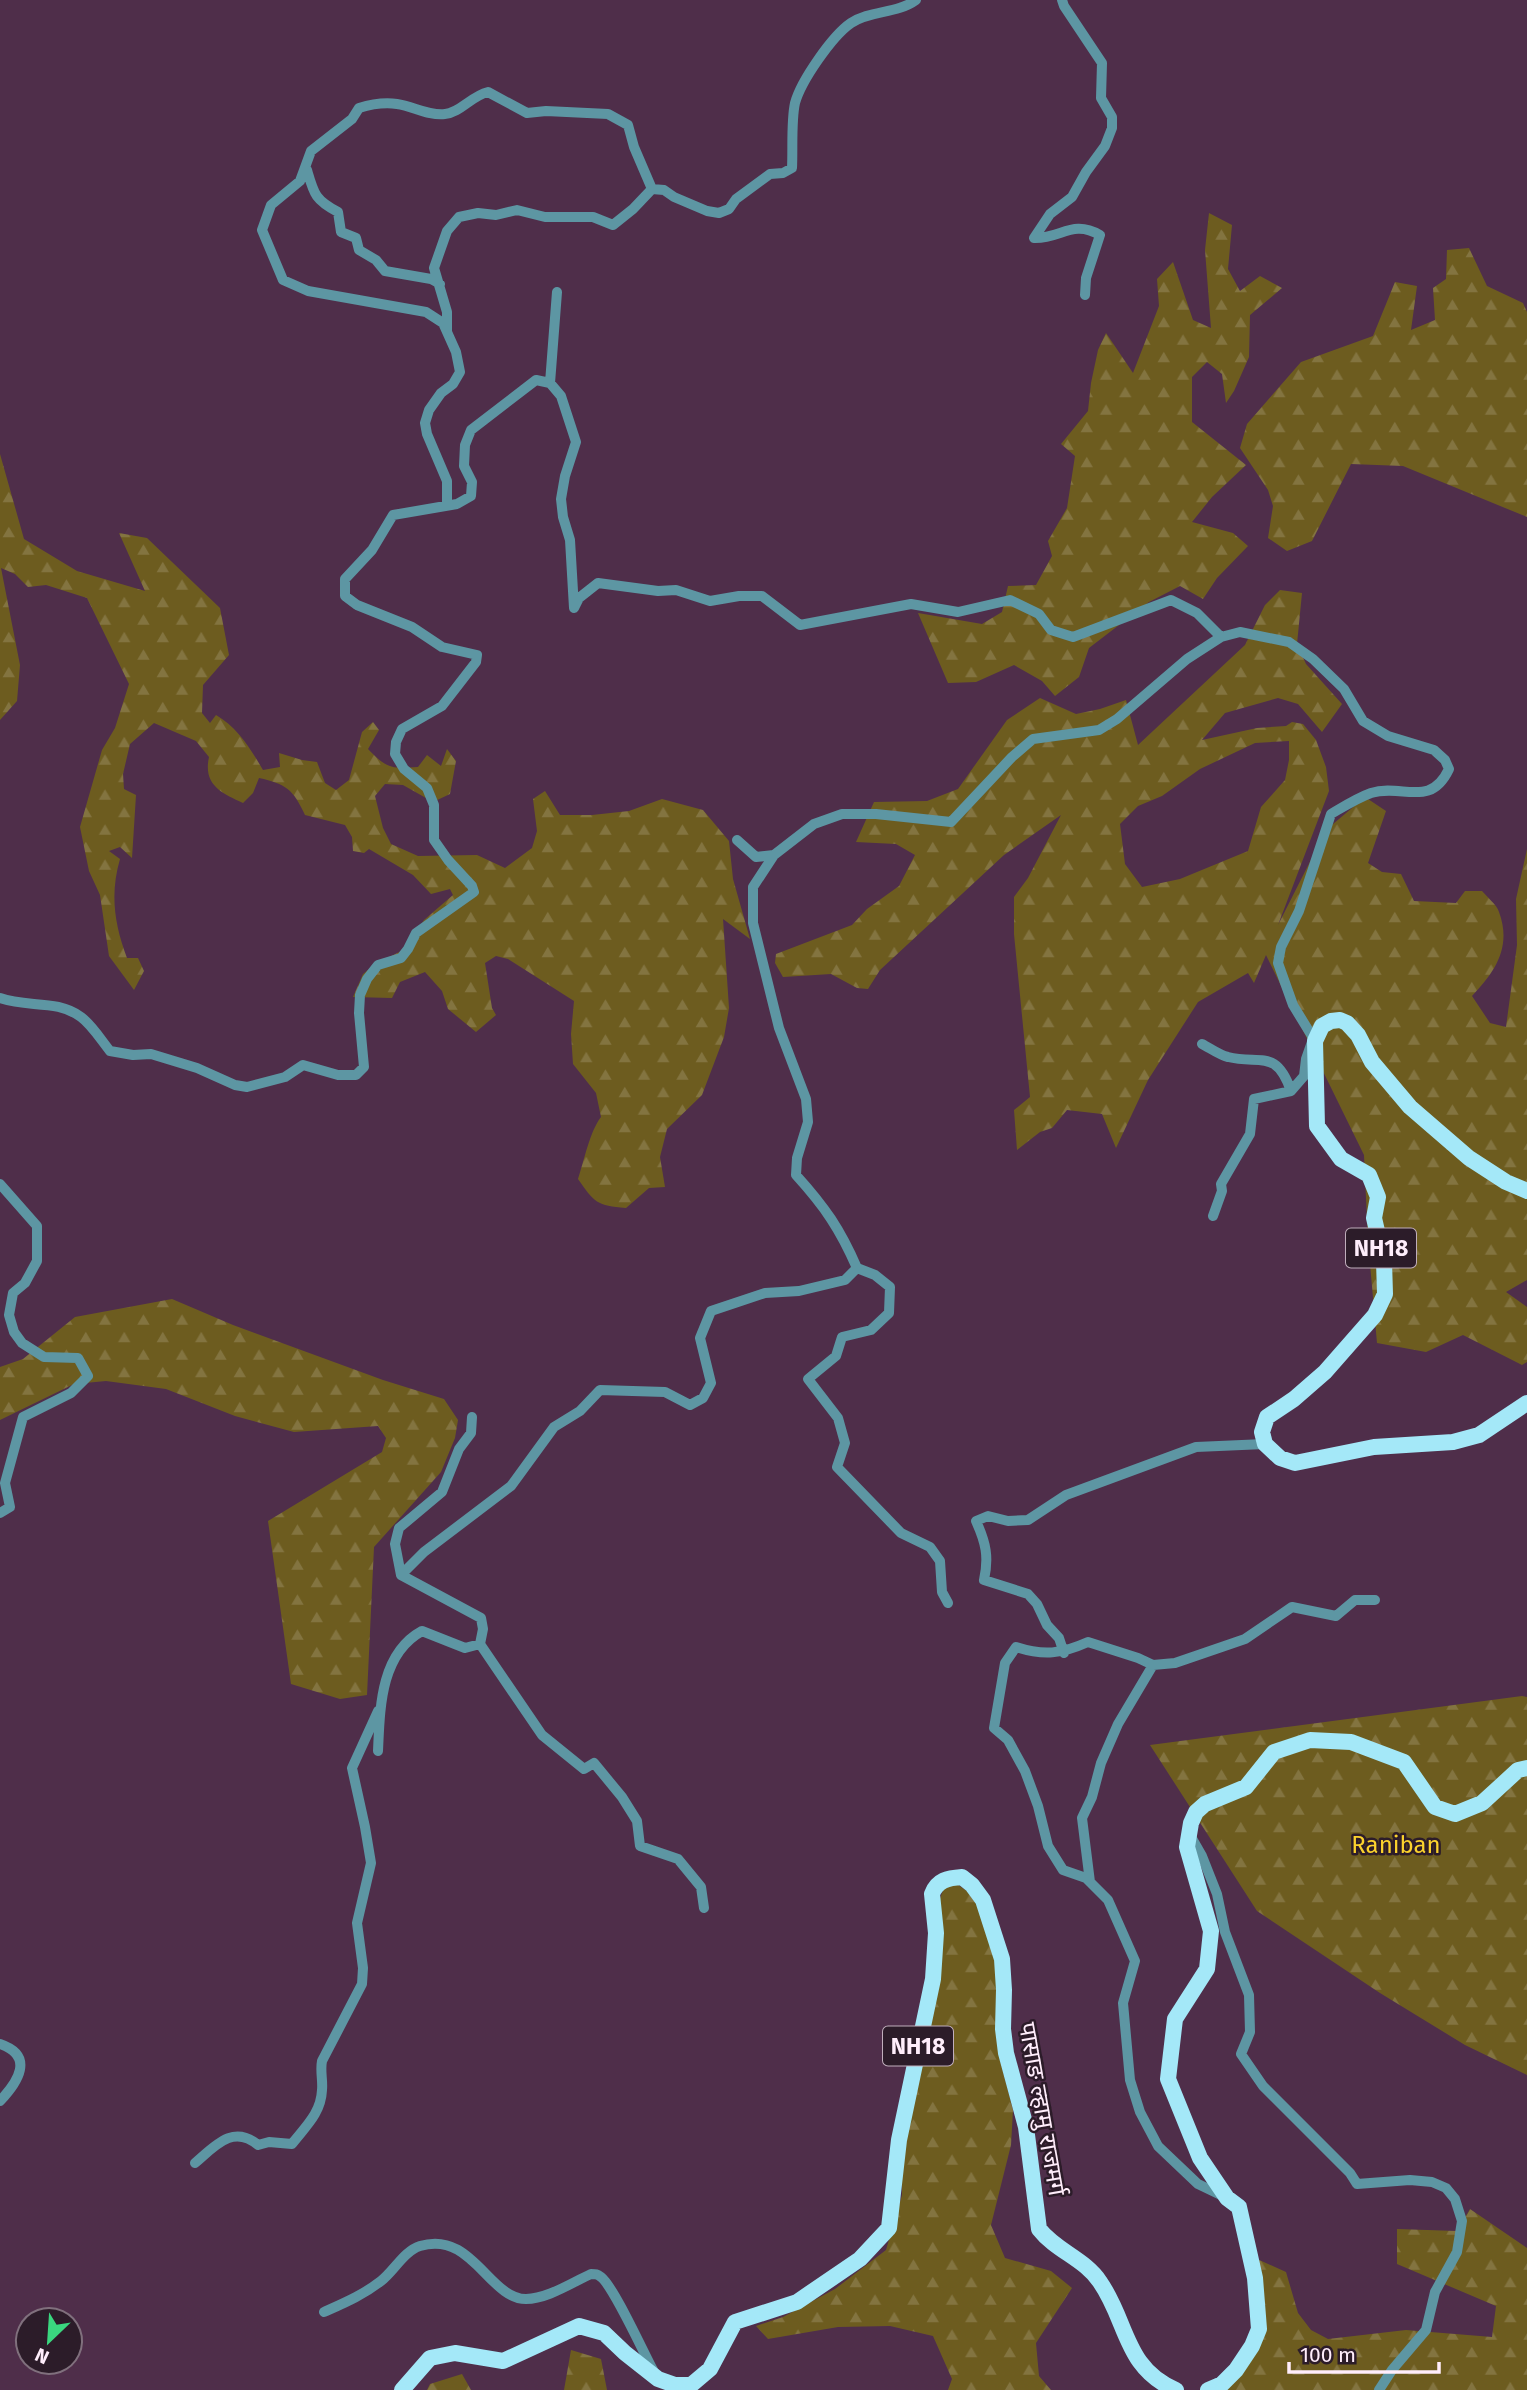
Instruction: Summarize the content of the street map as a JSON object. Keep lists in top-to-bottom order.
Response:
{
  "streets": {
    "main road": ["NH18", "पासाङ ल्हामु राजमर्ग"]
  },
  "parks": ["Raniban"],
  "scale_bar": "100 m",
  "north": "bottom left"
}
